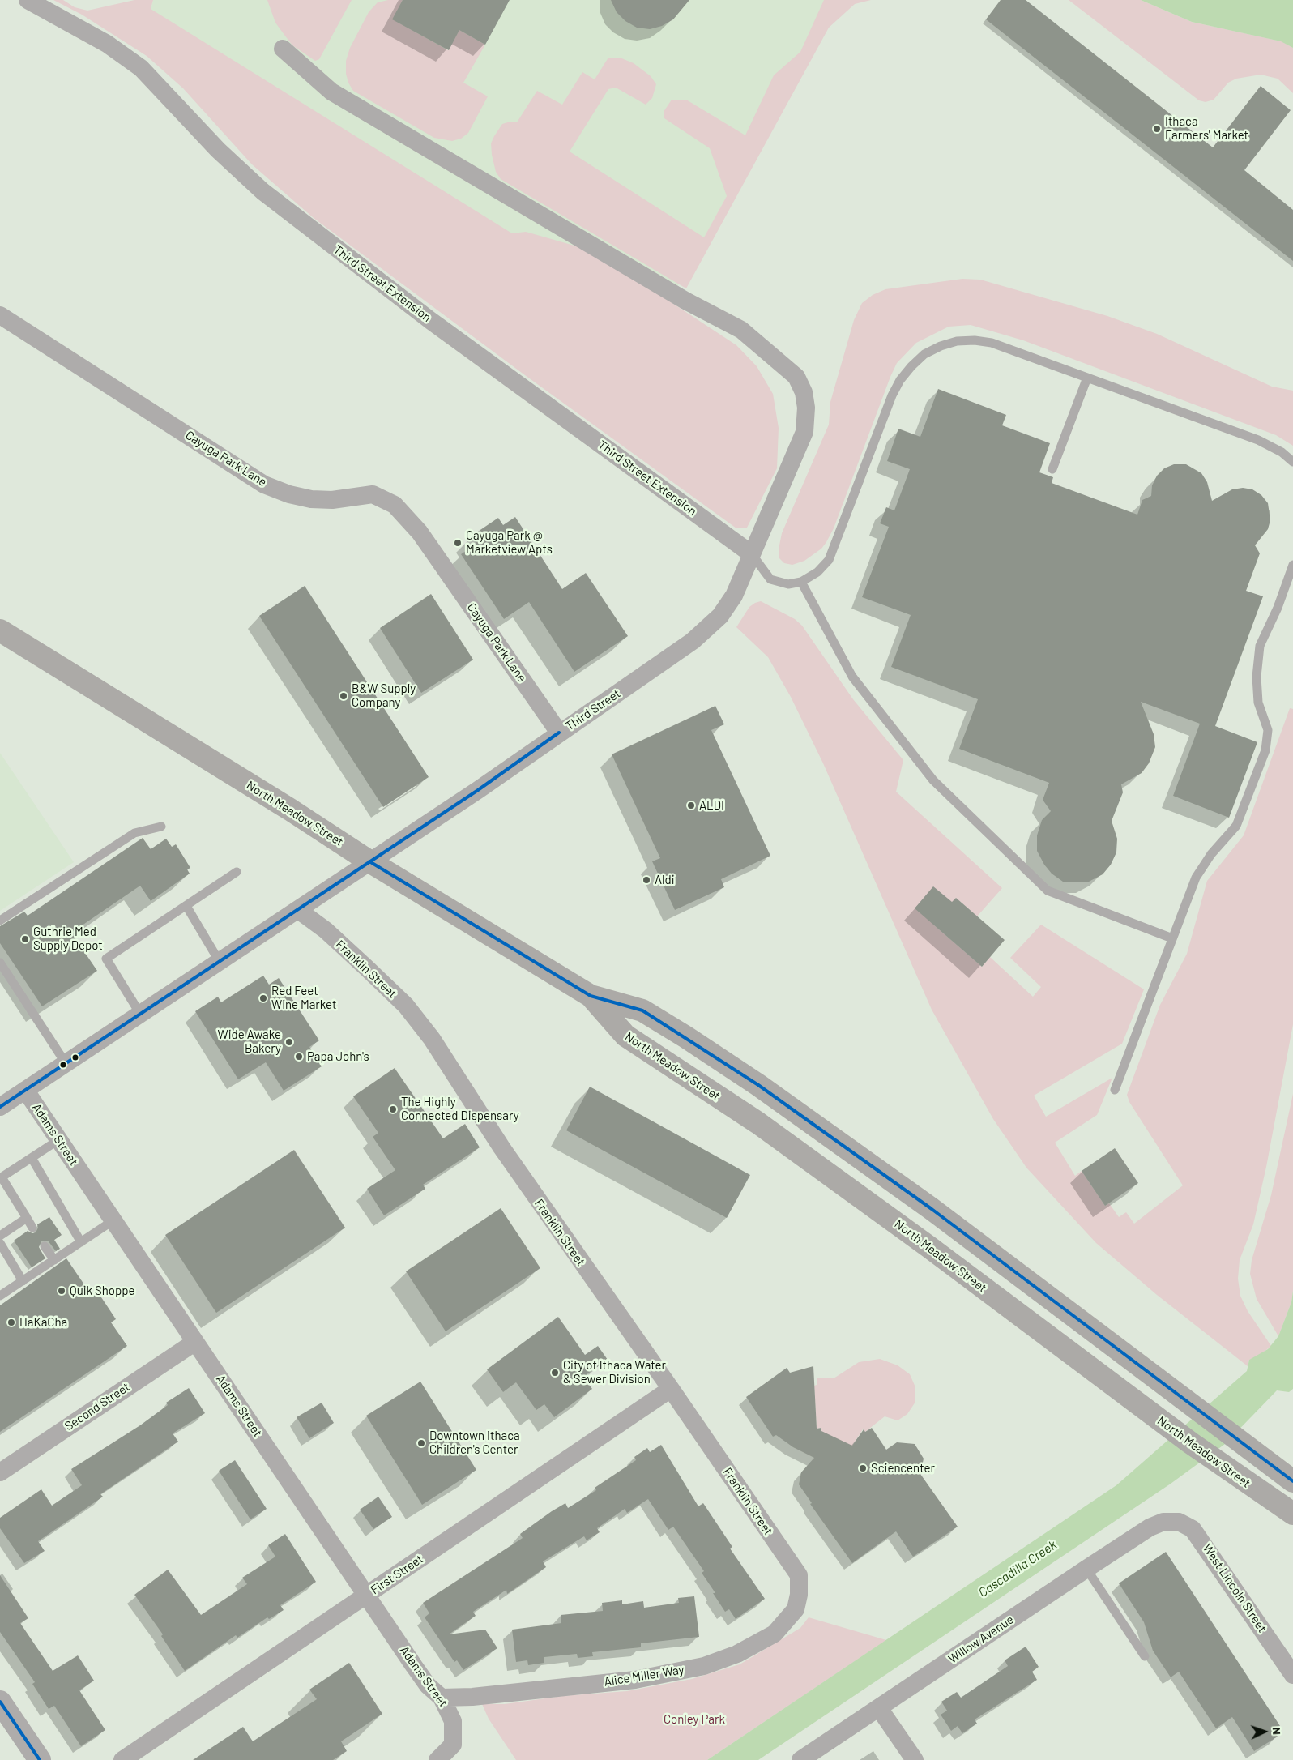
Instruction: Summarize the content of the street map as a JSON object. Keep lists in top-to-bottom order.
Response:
{
  "streets": {
    "highway": ["North Meadow Street"],
    "street": [
      "Third Street Extension",
      "Cayuga Park Lane",
      "Third Street",
      "Franklin Street",
      "Adams Street",
      "Second Street",
      "First Street",
      "West Lincoln Street",
      "Willow Avenue",
      "Alice Miller Way"
    ]
  },
  "crossings": [
    ["Third Street Extension", "Third Street"],
    ["Cayuga Park Lane", "Third Street"],
    ["Third Street", "North Meadow Street"],
    ["Third Street", "Franklin Street"],
    ["Third Street", "Adams Street"],
    ["Franklin Street", "First Street"],
    ["Franklin Street", "Alice Miller Way"],
    ["Adams Street", "Second Street"],
    ["Adams Street", "First Street"],
    ["Adams Street", "Alice Miller Way"],
    ["West Lincoln Street", "Willow Avenue"]
  ],
  "water": ["Cascadilla Creek"],
  "parks": ["Conley Park"],
  "places": [
    "Ithaca Farmers' Market",
    "Cayuga Park @ Marketview Apts",
    "B&W Supply Company",
    "ALDI",
    "Aldi",
    "Guthrie Med Supply Depot",
    "Red Feet Wine Market",
    "Wide Awake Bakery",
    "Papa John's",
    "The Highly Connected Dispensary",
    "Quik Shoppe",
    "HaKaCha",
    "City of Ithaca Water & Sewer Division",
    "Downtown Ithaca Children's Center",
    "Sciencenter"
  ],
  "north": "right"
}
